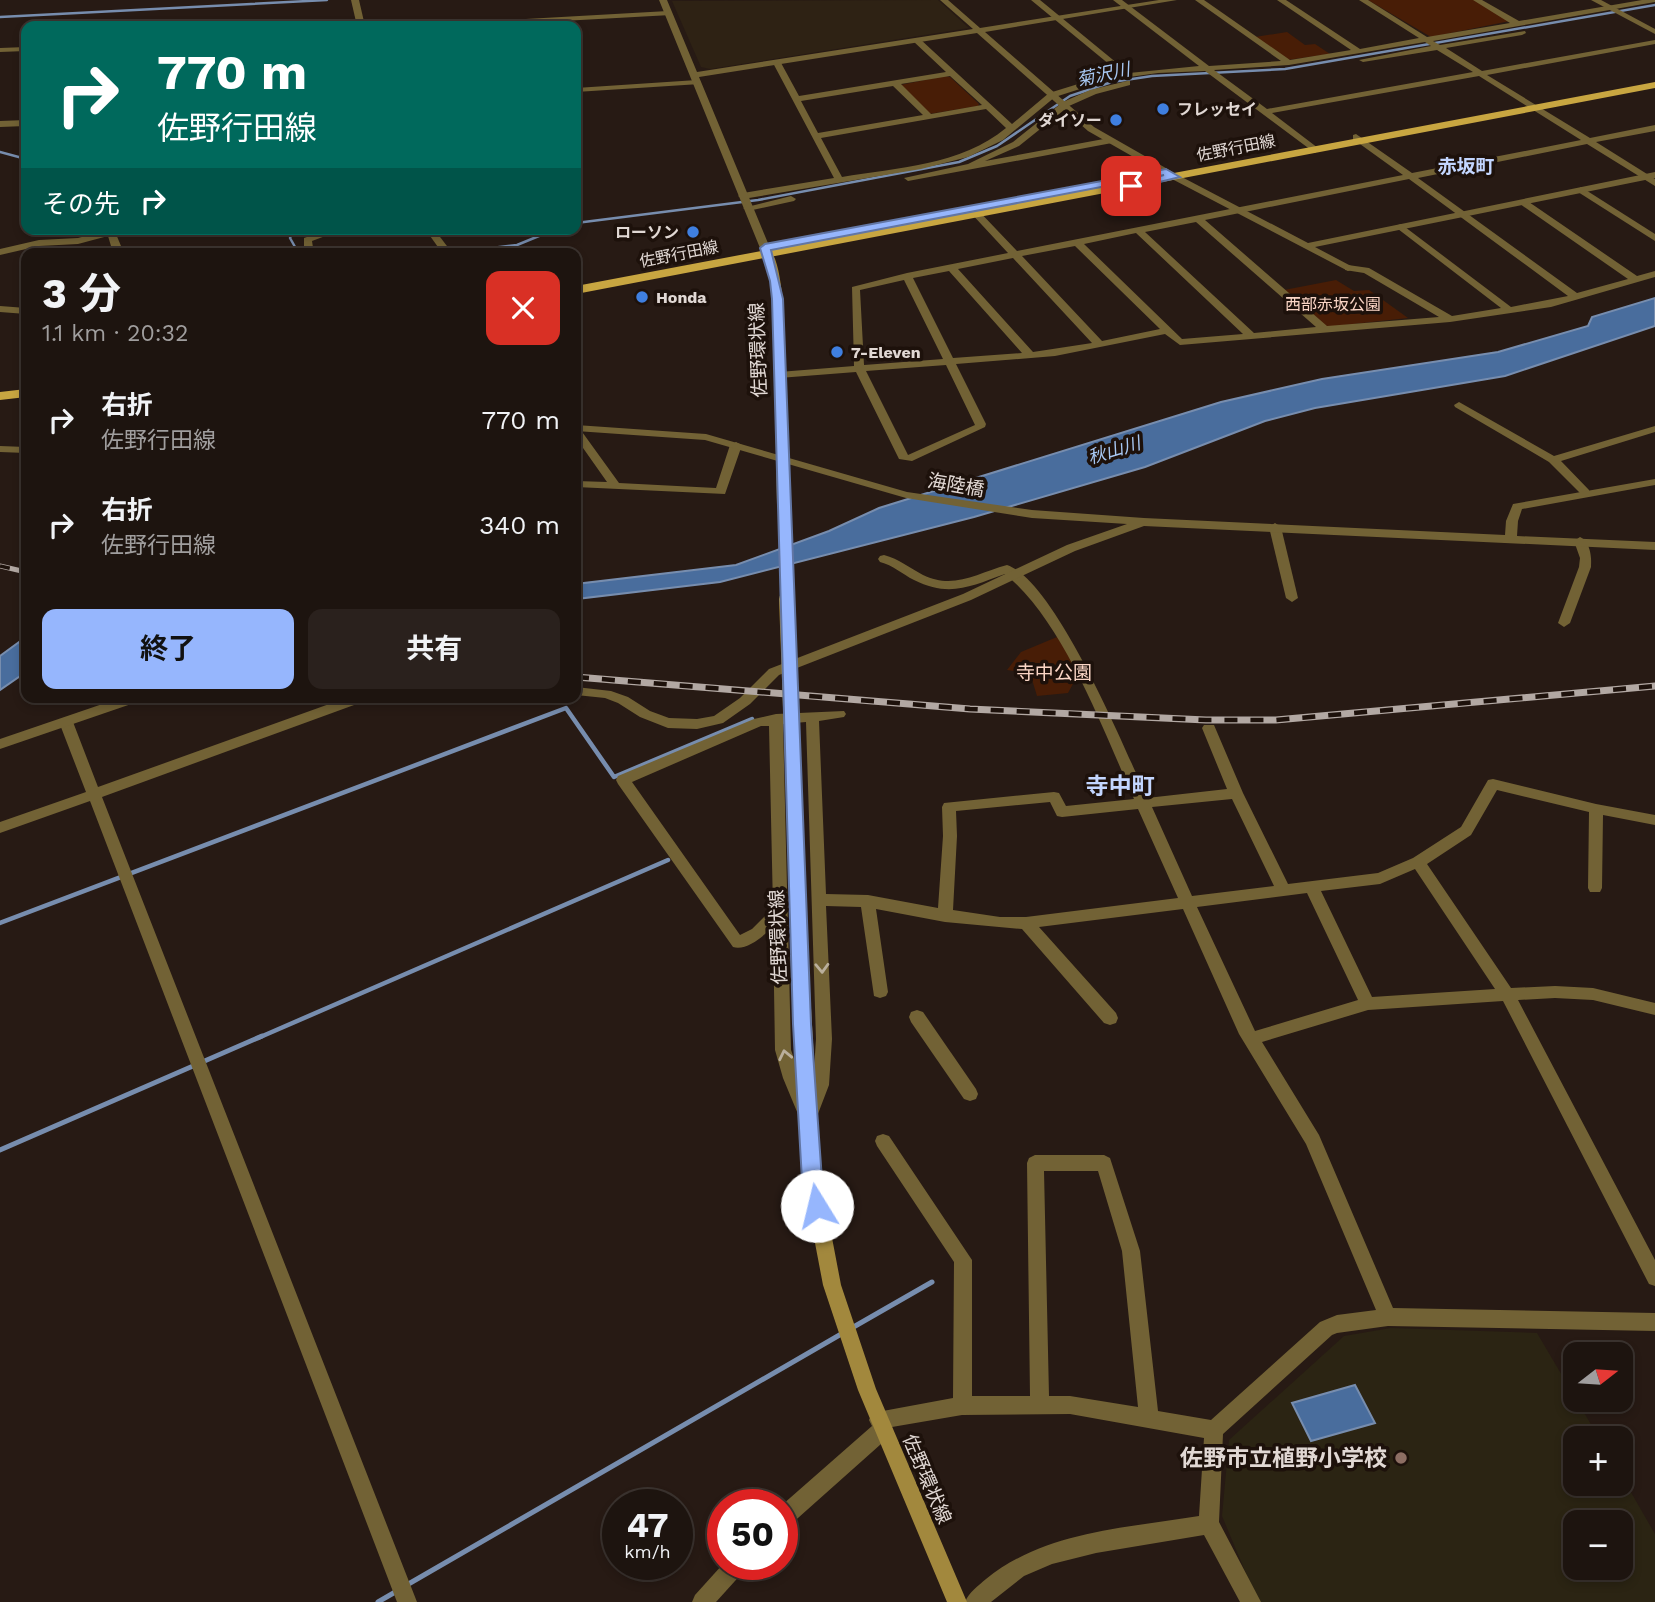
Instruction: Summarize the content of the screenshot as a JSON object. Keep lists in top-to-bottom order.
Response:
{
  "streets": {
    "main road": ["佐野行田線", "佐野環状線"],
    "street": ["海陸橋"]
  },
  "crossings": [
    ["佐野行田線", "佐野環状線"],
    ["佐野環状線", "海陸橋"]
  ],
  "districts": ["赤坂町", "寺中町"],
  "water": ["菊沢川", "秋山川"],
  "parks": ["西部赤坂公園", "寺中公園"],
  "places": [
    "フレッセイ",
    "ダイソー",
    "ローソン",
    "Honda",
    "7-Eleven",
    "佐野市立植野小学校"
  ],
  "north": "right",
  "page": {
    "turn": ["770 m", "佐野行田線"],
    "then": "その先",
    "heading": ["3 分", "1.1 km · 20:32"],
    "list": [
      {
        "name": "右折",
        "note": "佐野行田線",
        "value": "770 m"
      },
      {
        "name": "右折",
        "note": "佐野行田線",
        "value": "340 m"
      }
    ],
    "buttons": ["終了", "共有"],
    "map_buttons": ["+", "−"],
    "speed": "47 km/h",
    "limit": "50"
  }
}
